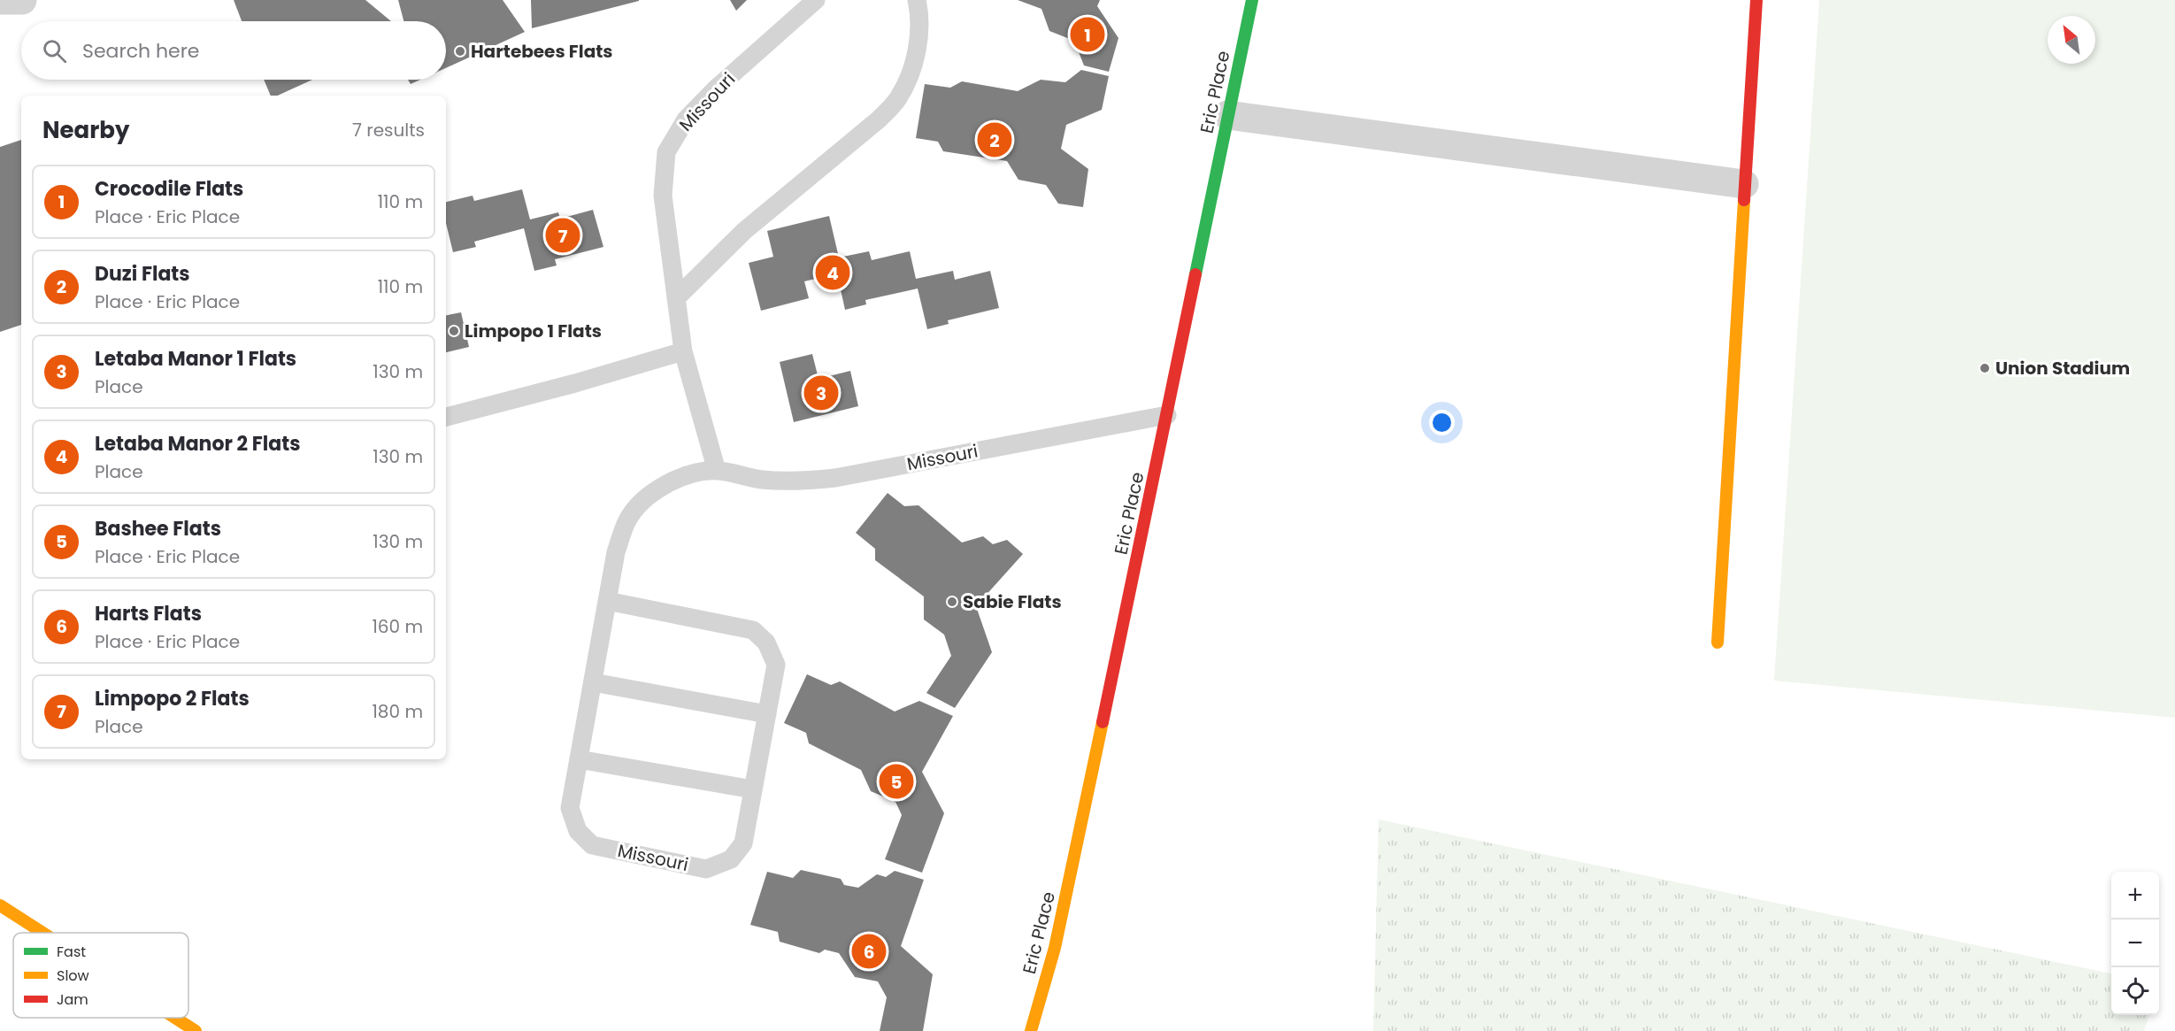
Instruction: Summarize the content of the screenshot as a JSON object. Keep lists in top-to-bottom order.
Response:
{
  "streets": {
    "street": ["Eric Place"],
    "lane": ["Missouri"]
  },
  "crossings": [
    ["Eric Place", "Missouri"]
  ],
  "places": [
    "Hartebees Flats",
    "Limpopo 1 Flats",
    "Union Stadium",
    "Sabie Flats"
  ],
  "legend": ["Fast", "Slow", "Jam"],
  "north": "top left",
  "page": {
    "pins": [
      "1",
      "2",
      "7",
      "4",
      "3",
      "5",
      "6"
    ],
    "search": "Search here",
    "heading": ["Nearby", "7 results"],
    "list": [
      {
        "mark": "1",
        "name": "Crocodile Flats",
        "note": "Place · Eric Place",
        "value": "110 m"
      },
      {
        "mark": "2",
        "name": "Duzi Flats",
        "note": "Place · Eric Place",
        "value": "110 m"
      },
      {
        "mark": "3",
        "name": "Letaba Manor 1 Flats",
        "note": "Place",
        "value": "130 m"
      },
      {
        "mark": "4",
        "name": "Letaba Manor 2 Flats",
        "note": "Place",
        "value": "130 m"
      },
      {
        "mark": "5",
        "name": "Bashee Flats",
        "note": "Place · Eric Place",
        "value": "130 m"
      },
      {
        "mark": "6",
        "name": "Harts Flats",
        "note": "Place · Eric Place",
        "value": "160 m"
      },
      {
        "mark": "7",
        "name": "Limpopo 2 Flats",
        "note": "Place",
        "value": "180 m"
      }
    ],
    "map_buttons": ["+", "−"]
  }
}
